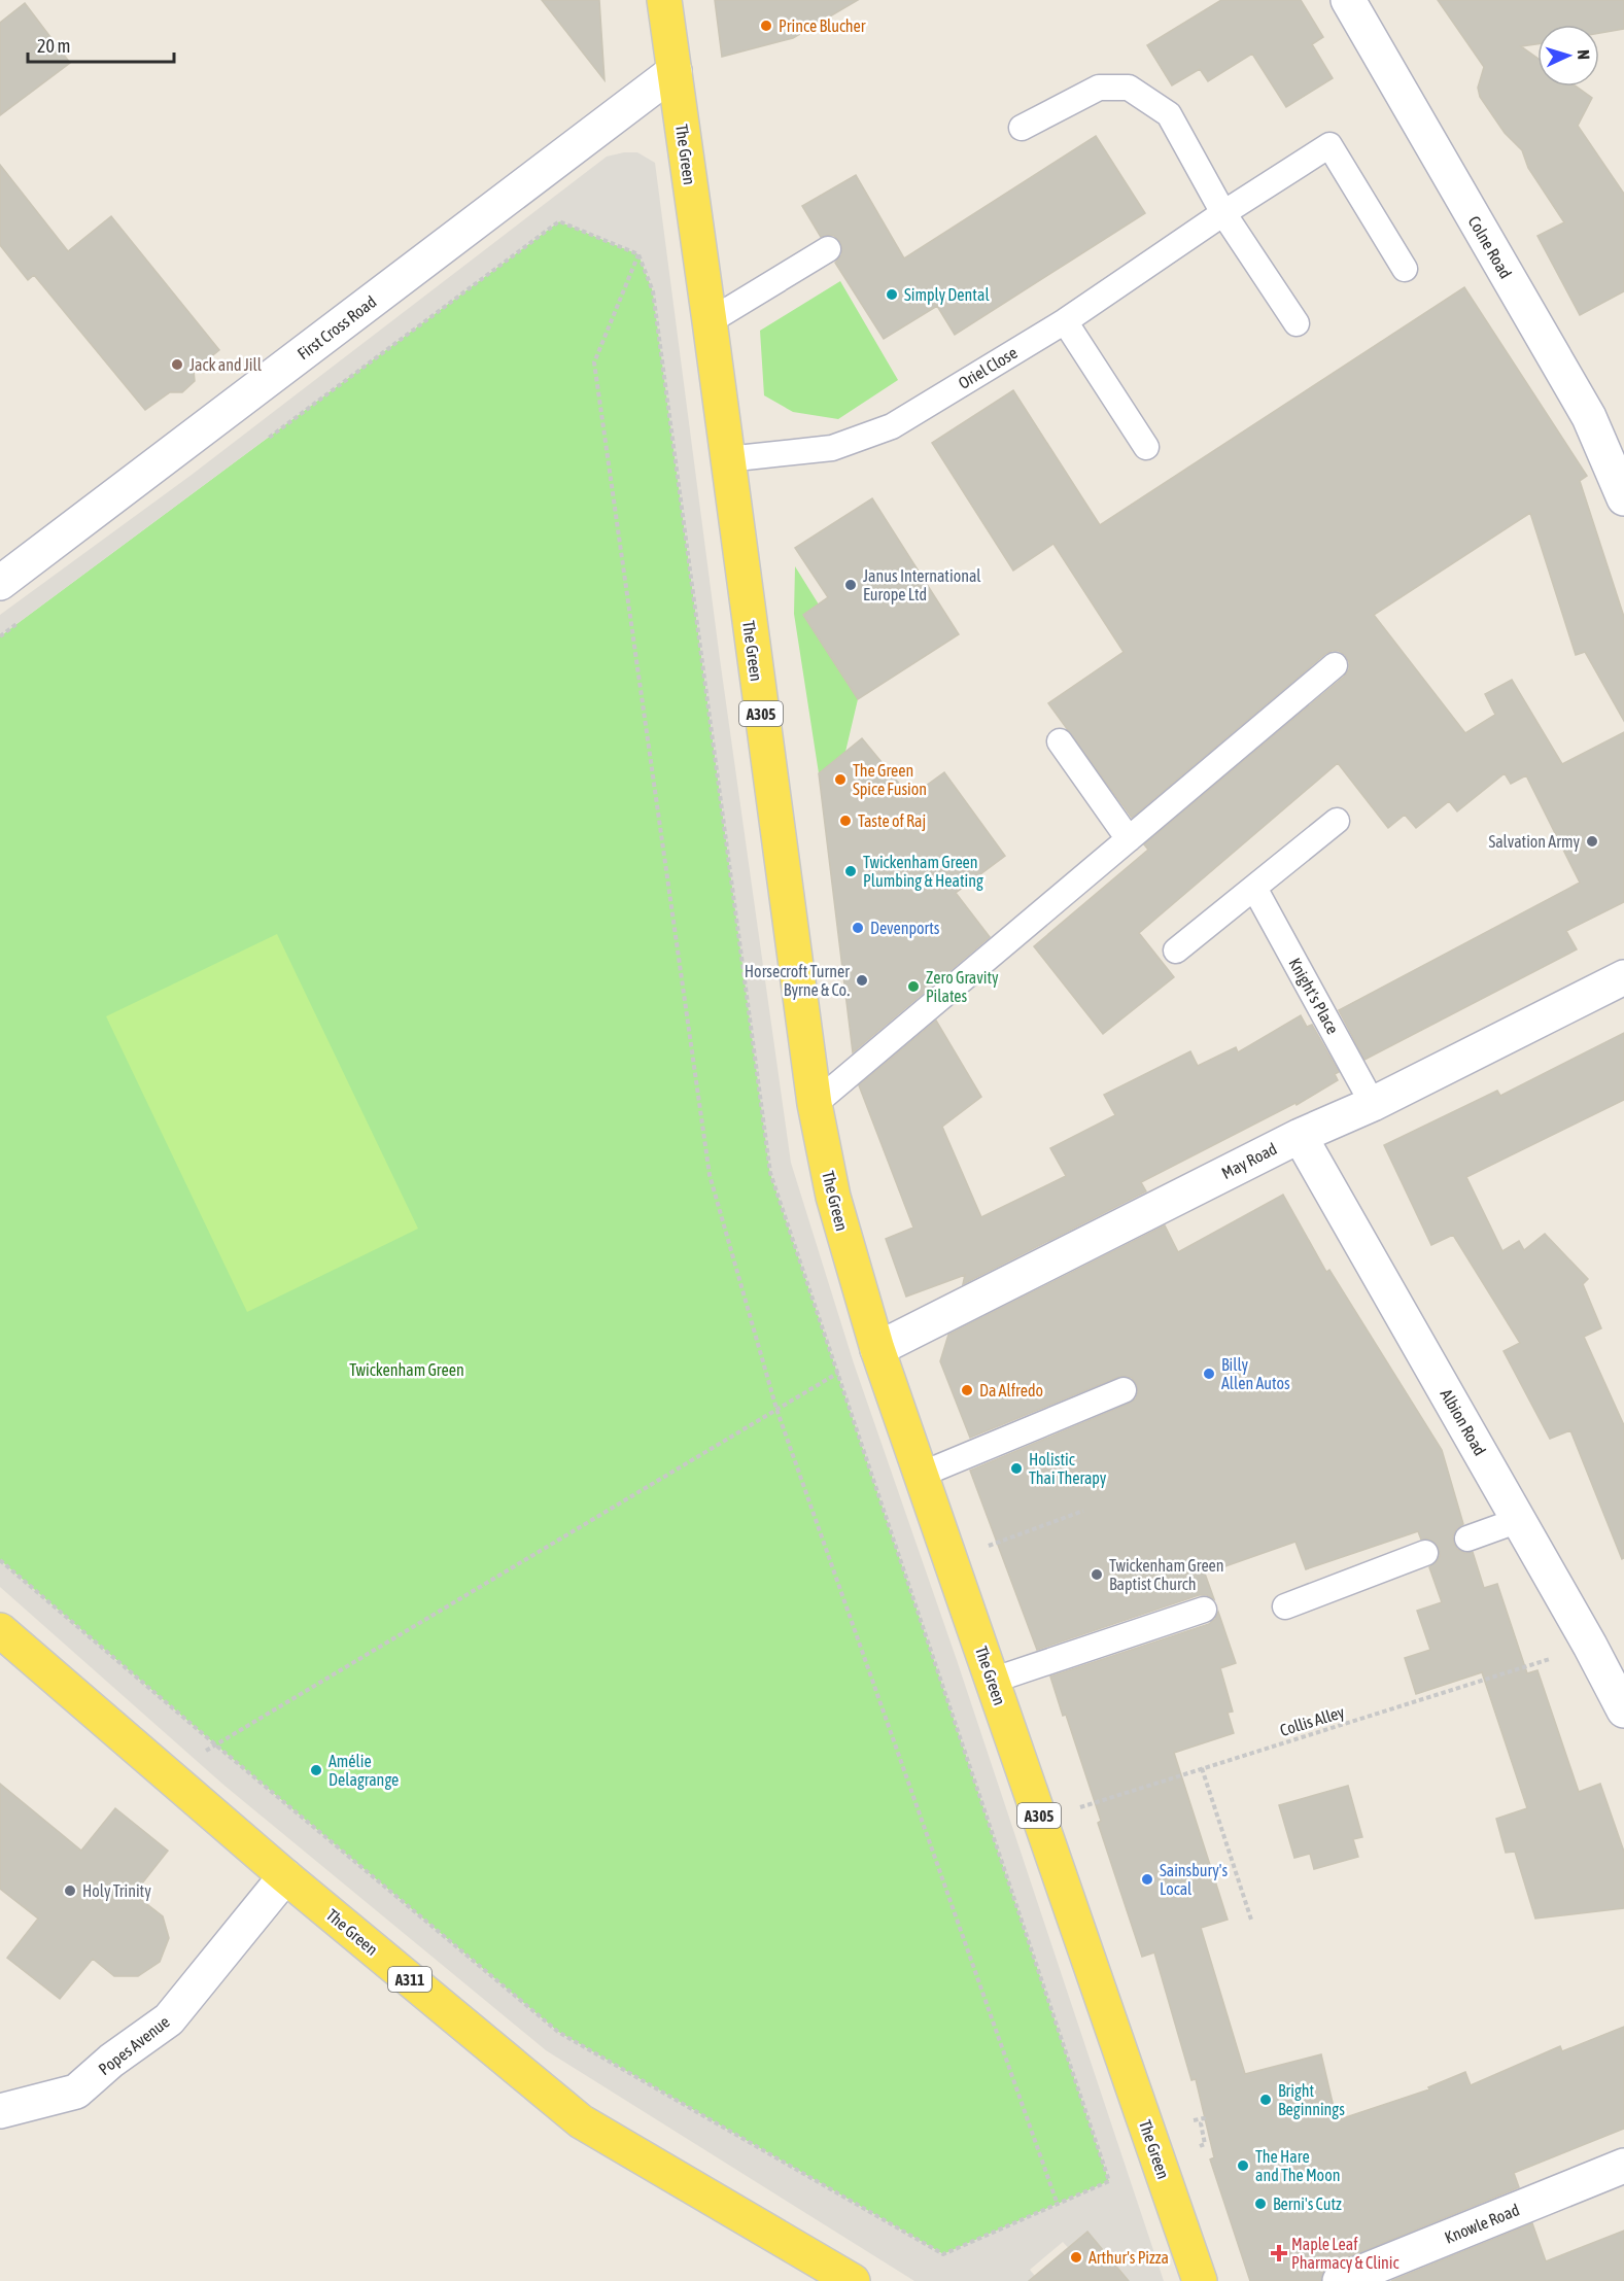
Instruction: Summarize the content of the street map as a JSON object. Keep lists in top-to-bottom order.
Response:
{
  "streets": {
    "main road": ["The Green", "A305", "A311"],
    "street": [
      "Colne Road",
      "First Cross Road",
      "May Road",
      "Albion Road",
      "Popes Avenue",
      "Knowle Road"
    ],
    "lane": ["Oriel Close", "Knight's Place"],
    "path": ["Collis Alley"]
  },
  "crossings": [
    ["The Green", "First Cross Road"],
    ["The Green", "Oriel Close"],
    ["The Green", "A305"],
    ["The Green", "May Road"],
    ["The Green", "Collis Alley"],
    ["The Green", "Popes Avenue"],
    ["First Cross Road", "A305"],
    ["Knight's Place", "May Road"],
    ["May Road", "Albion Road"],
    ["Albion Road", "Collis Alley"]
  ],
  "parks": ["Twickenham Green"],
  "places": {
    "other": [
      "Prince Blucher",
      "Simply Dental",
      "Jack and Jill",
      "Janus International Europe Ltd",
      "The Green Spice Fusion",
      "Taste of Raj",
      "Salvation Army",
      "Twickenham Green Plumbing & Heating",
      "Devenports",
      "Horsecroft Turner Byrne & Co.",
      "Zero Gravity Pilates",
      "Billy Allen Autos",
      "Da Alfredo",
      "Holistic Thai Therapy",
      "Twickenham Green Baptist Church",
      "Amélie Delagrange",
      "Sainsbury's Local",
      "Holy Trinity",
      "Bright Beginnings",
      "The Hare and The Moon",
      "Berni's Cutz",
      "Arthur's Pizza"
    ],
    "health": ["Maple Leaf Pharmacy & Clinic"]
  },
  "scale_bar": "20 m",
  "north": "right"
}
